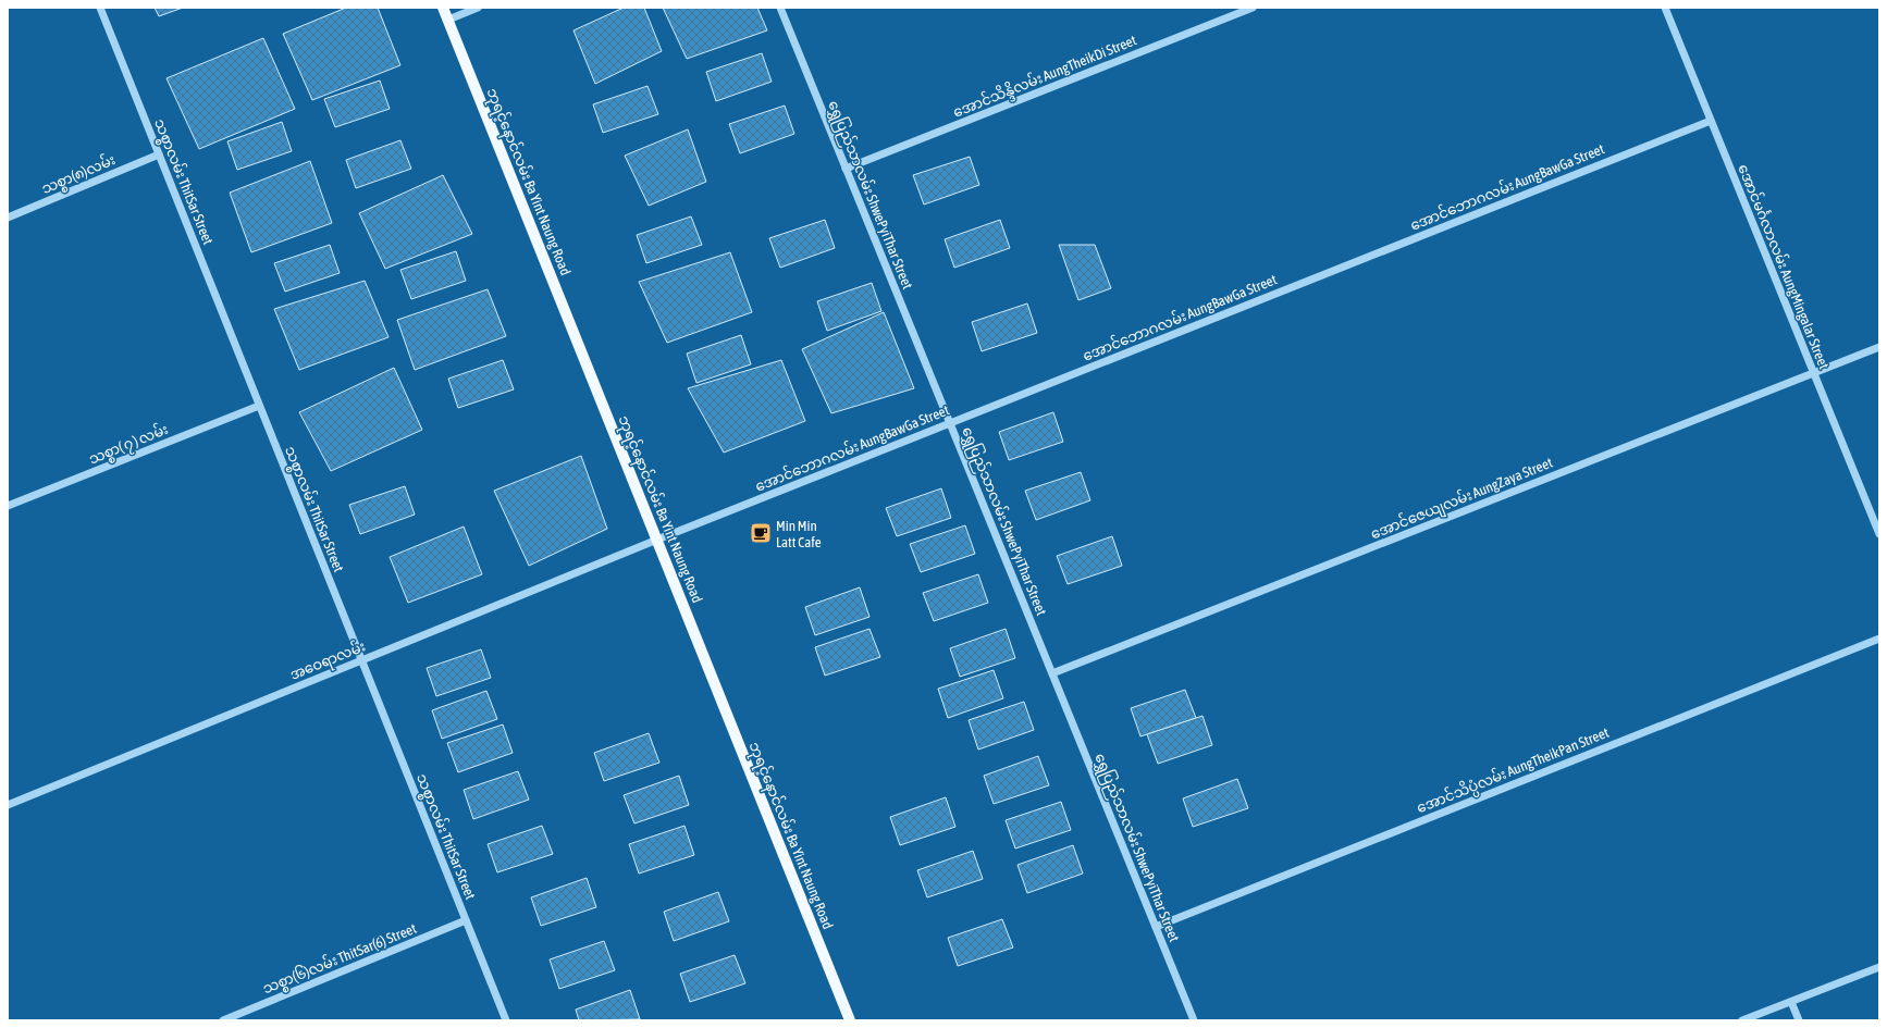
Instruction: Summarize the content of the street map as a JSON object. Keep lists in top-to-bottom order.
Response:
{
  "streets": {
    "main road": ["ဘုရင့်နောင်လမ်း Ba Yint Naung Road"],
    "street": [
      "အောင်သိန္ဒိလမ်း AungTheikDi Street",
      "သစ္စာ(၈)လမ်း",
      "သစ္စာလမ်း ThitSar Street",
      "အောင်ဘောဂလမ်း AungBawGa Street",
      "ရွှေပြည်သာလမ်း ShwePyiThar Street",
      "အောင်မင်္ဂလာလမ်း AungMingalar Street",
      "သစ္စာ( ၇ ) လမ်း",
      "အောင်ဇေယျလမ်း AungZaya Street",
      "အဝေရာလမ်း",
      "အောင်သိပ္ပံလမ်း AungTheikPan Street",
      "သစ္စာ(၆)လမ်း ThitSar(6) Street"
    ]
  },
  "crossings": [
    ["အောင်သိန္ဒိလမ်း AungTheikDi Street", "ရွှေပြည်သာလမ်း ShwePyiThar Street"],
    ["သစ္စာ(၈)လမ်း", "သစ္စာလမ်း ThitSar Street"],
    ["သစ္စာလမ်း ThitSar Street", "သစ္စာ( ၇ ) လမ်း"],
    ["သစ္စာလမ်း ThitSar Street", "အဝေရာလမ်း"],
    ["သစ္စာလမ်း ThitSar Street", "သစ္စာ(၆)လမ်း ThitSar(6) Street"],
    ["ဘုရင့်နောင်လမ်း Ba Yint Naung Road", "အောင်ဘောဂလမ်း AungBawGa Street"],
    ["ဘုရင့်နောင်လမ်း Ba Yint Naung Road", "အဝေရာလမ်း"],
    ["အောင်ဘောဂလမ်း AungBawGa Street", "ရွှေပြည်သာလမ်း ShwePyiThar Street"],
    ["အောင်ဘောဂလမ်း AungBawGa Street", "အောင်မင်္ဂလာလမ်း AungMingalar Street"],
    ["အောင်ဘောဂလမ်း AungBawGa Street", "အဝေရာလမ်း"],
    ["ရွှေပြည်သာလမ်း ShwePyiThar Street", "အောင်ဇေယျလမ်း AungZaya Street"],
    ["ရွှေပြည်သာလမ်း ShwePyiThar Street", "အောင်သိပ္ပံလမ်း AungTheikPan Street"],
    ["အောင်မင်္ဂလာလမ်း AungMingalar Street", "အောင်ဇေယျလမ်း AungZaya Street"]
  ],
  "places": {
    "cafe": ["Min Min Latt Cafe"]
  }
}
